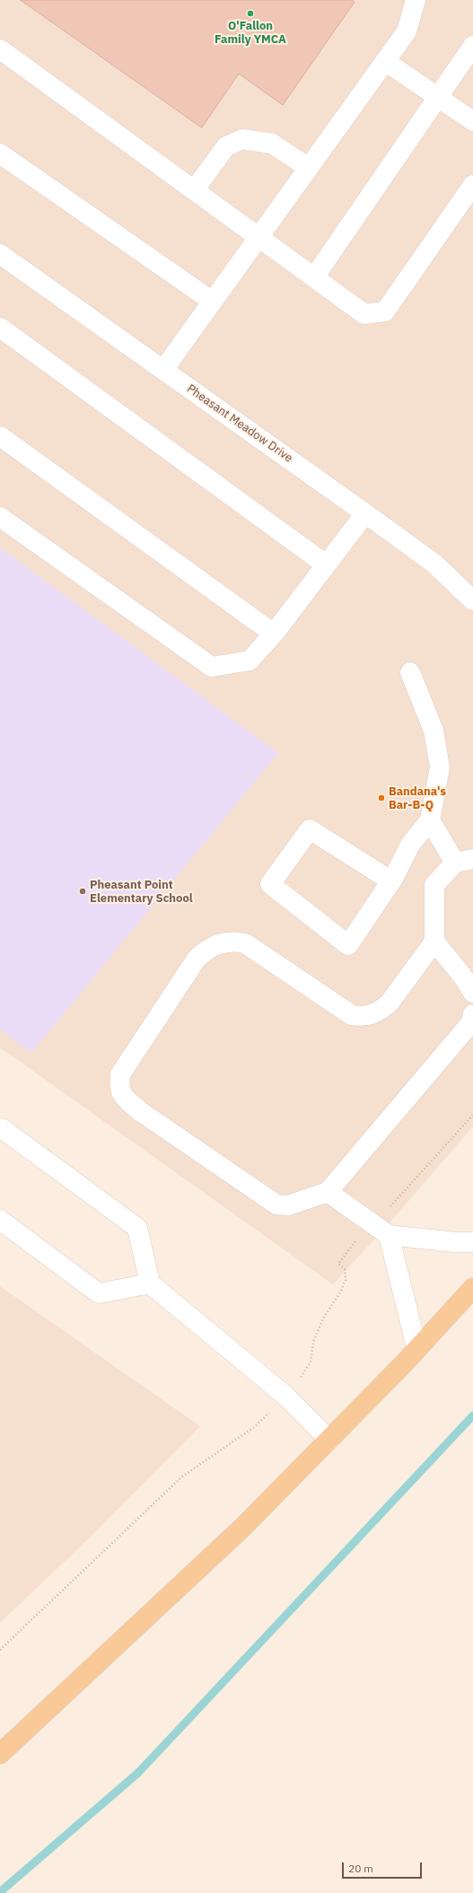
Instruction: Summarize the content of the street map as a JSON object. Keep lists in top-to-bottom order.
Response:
{
  "streets": {
    "street": ["Pheasant Meadow Drive"]
  },
  "places": ["O'Fallon Family YMCA", "Bandana's Bar-B-Q", "Pheasant Point Elementary School"],
  "scale_bar": "20 m"
}
